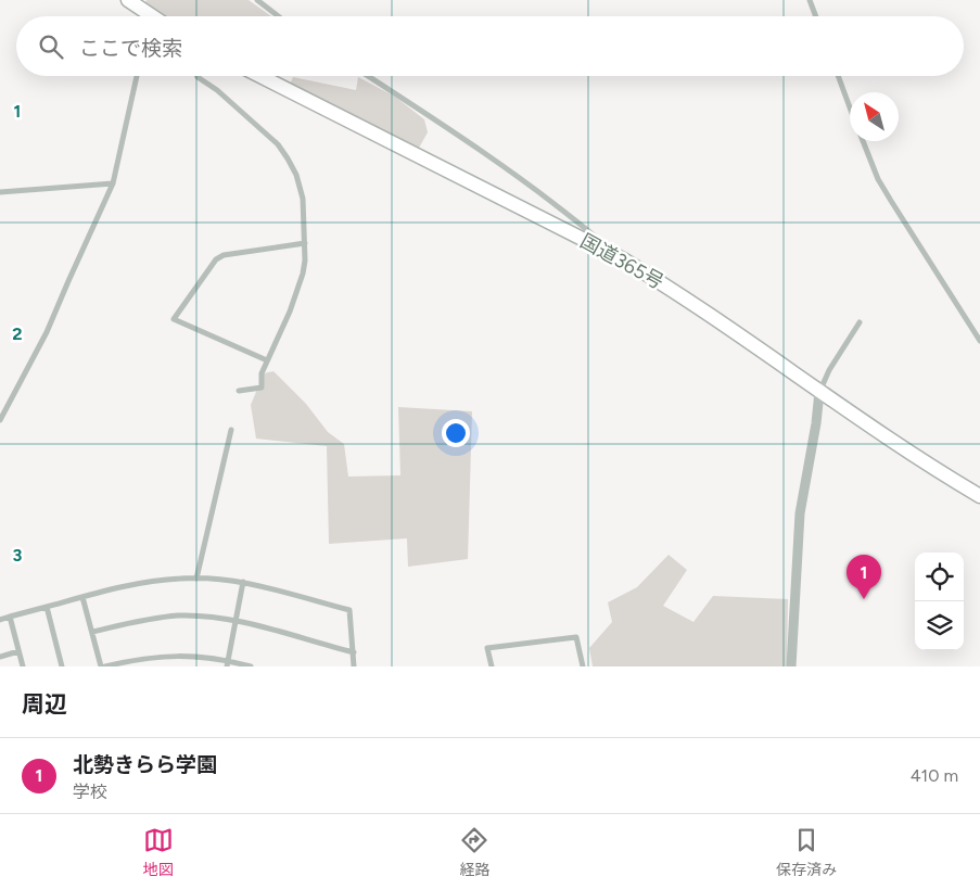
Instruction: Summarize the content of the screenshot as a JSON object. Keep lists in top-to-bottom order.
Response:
{
  "streets": {
    "highway": ["国道365号"]
  },
  "north": "top left",
  "page": {
    "search": "ここで検索",
    "pins": "1",
    "heading": "周辺",
    "list": [
      {
        "mark": "1",
        "name": "北勢きらら学園",
        "note": "学校",
        "value": "410 m"
      }
    ],
    "nav": ["地図", "経路", "保存済み"]
  },
  "grid": {
    "rows": ["1", "2", "3"]
  }
}
